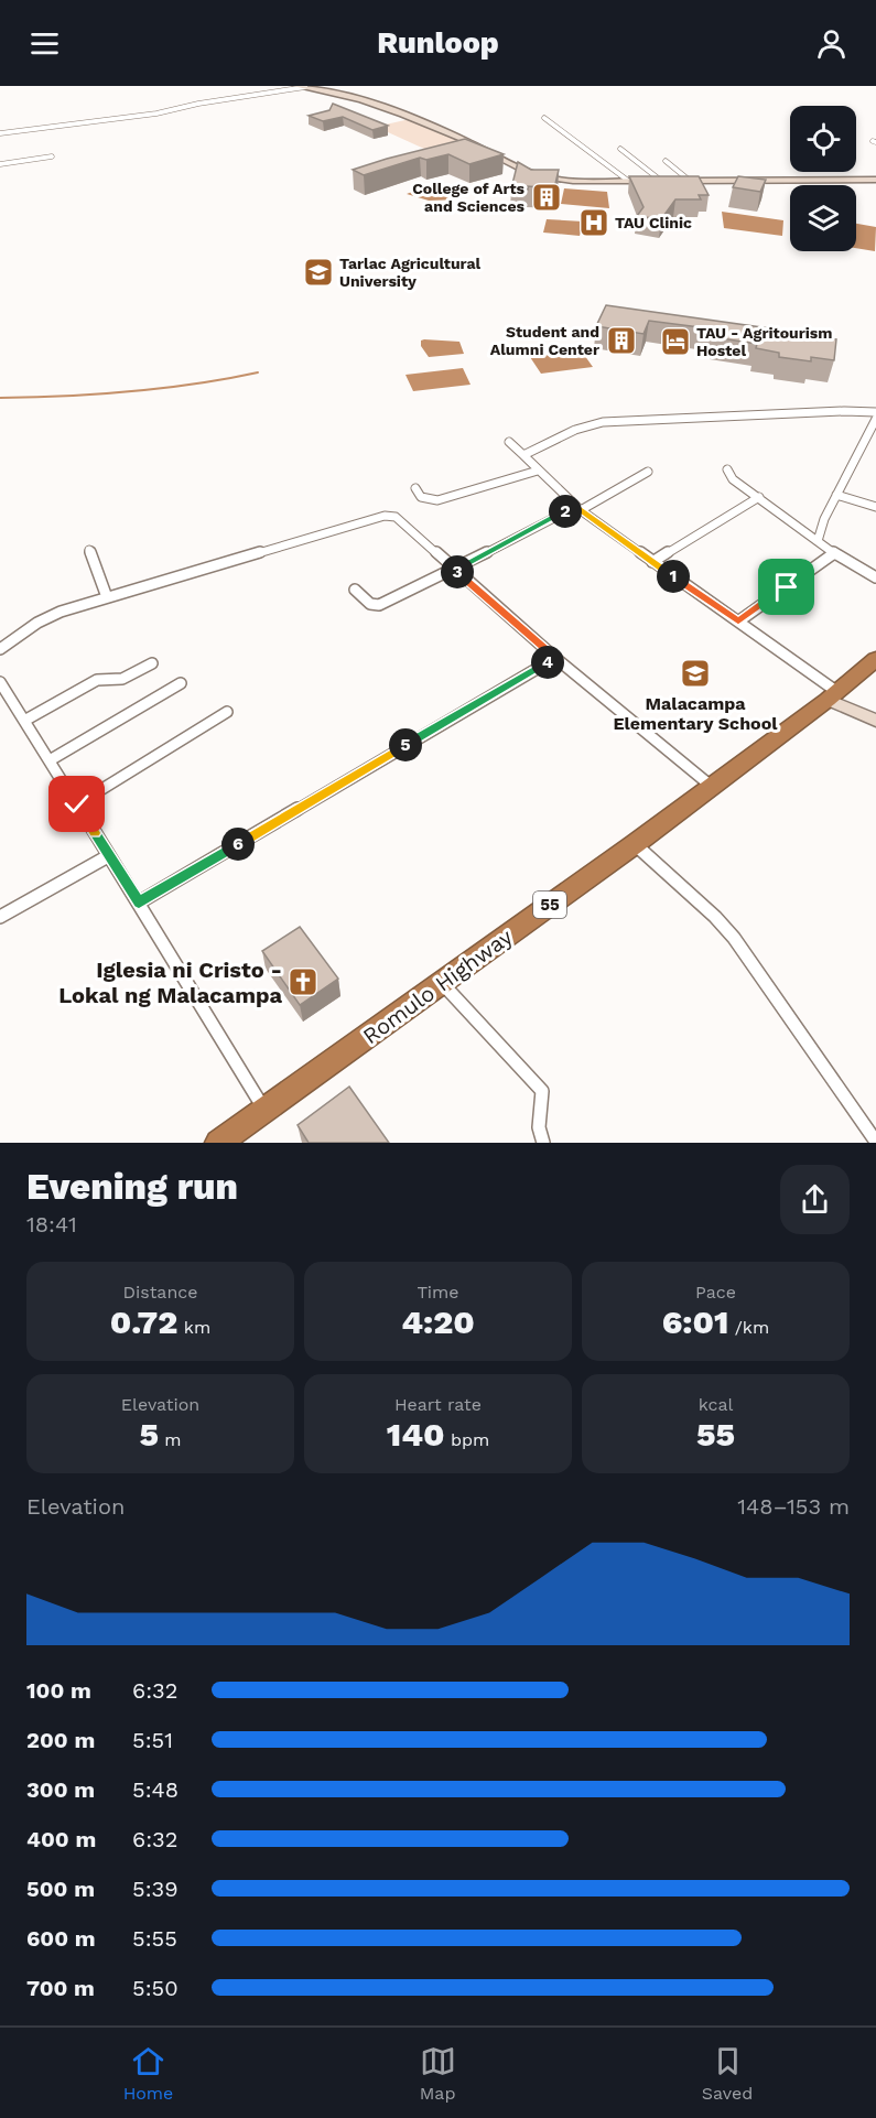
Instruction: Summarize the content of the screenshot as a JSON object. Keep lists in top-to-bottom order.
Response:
{
  "streets": {
    "highway": ["55", "Romulo Highway"]
  },
  "places": {
    "building": ["College of Arts and Sciences", "Student and Alumni Center"],
    "hospital": ["TAU Clinic"],
    "school or university": ["Tarlac Agricultural University", "Malacampa Elementary School"],
    "hotel": ["TAU - Agritourism Hostel"],
    "church": ["Iglesia ni Cristo - Lokal ng Malacampa"]
  },
  "page": {
    "header": "Runloop",
    "pins": [
      "2",
      "3",
      "1",
      "4",
      "5",
      "6"
    ],
    "heading": ["Evening run", "18:41"],
    "stats": [
      ["Distance", "0.72 km"],
      ["Time", "4:20"],
      ["Pace", "6:01 /km"],
      ["Elevation", "5 m"],
      ["Heart rate", "140 bpm"],
      ["kcal", "55"]
    ],
    "chart": ["Elevation", "148–153 m"],
    "list": [
      {
        "name": "100 m",
        "note": "6:32"
      },
      {
        "name": "200 m",
        "note": "5:51"
      },
      {
        "name": "300 m",
        "note": "5:48"
      },
      {
        "name": "400 m",
        "note": "6:32"
      },
      {
        "name": "500 m",
        "note": "5:39"
      },
      {
        "name": "600 m",
        "note": "5:55"
      },
      {
        "name": "700 m",
        "note": "5:50"
      }
    ],
    "tabs": ["Home", "Map", "Saved"]
  }
}
